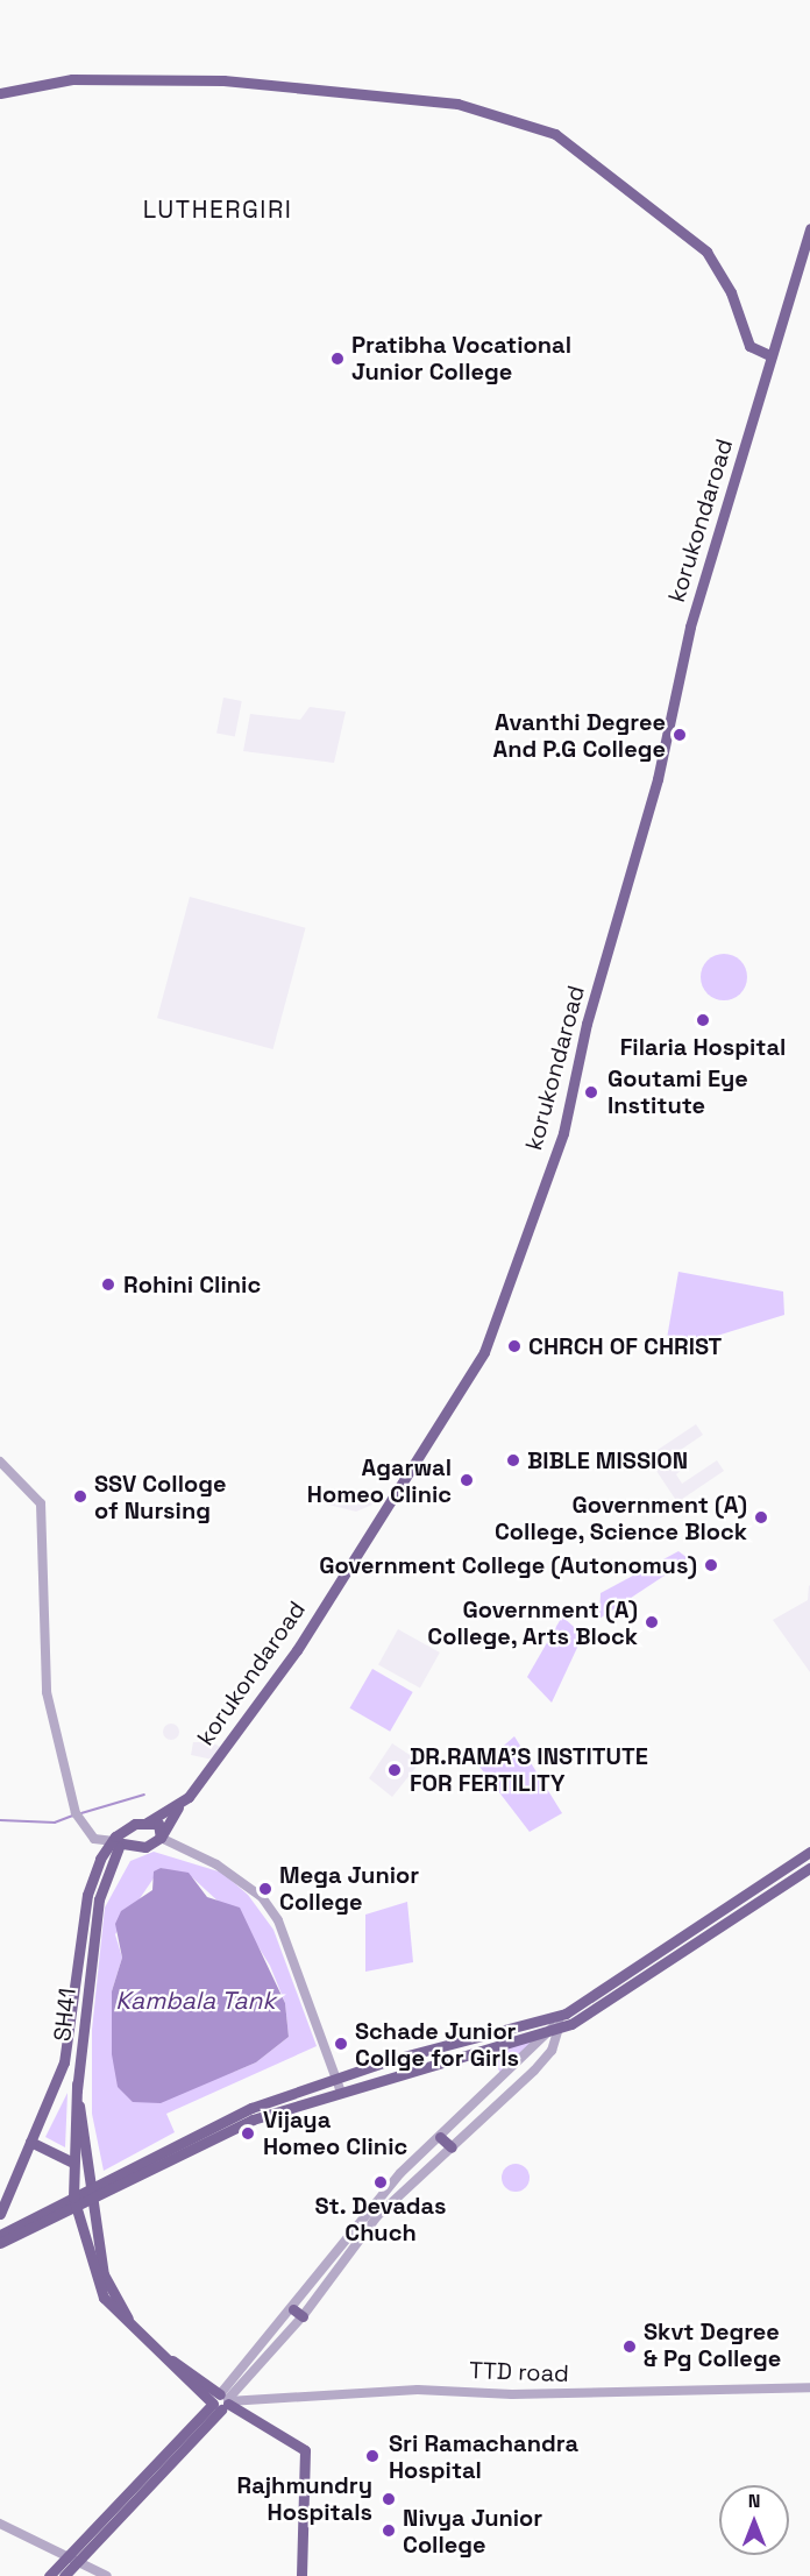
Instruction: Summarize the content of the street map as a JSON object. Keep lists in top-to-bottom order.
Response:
{
  "streets": {
    "main road": ["korukondaroad", "SH41"],
    "street": ["TTD road"]
  },
  "crossings": [
    ["korukondaroad", "SH41"],
    ["SH41", "TTD road"]
  ],
  "districts": ["LUTHERGIRI"],
  "water": ["Kambala Tank"],
  "places": [
    "Pratibha Vocational Junior College",
    "Avanthi Degree And P.G College",
    "Filaria Hospital",
    "Goutami Eye Institute",
    "Rohini Clinic",
    "CHRCH OF CHRIST",
    "BIBLE MISSION",
    "Agarwal Homeo Clinic",
    "SSV Colloge of Nursing",
    "Government (A) College, Science Block",
    "Government College (Autonomus)",
    "Government (A) College, Arts Block",
    "DR.RAMA'S INSTITUTE FOR FERTILITY",
    "Mega Junior College",
    "Schade Junior Collge for Girls",
    "Vijaya Homeo Clinic",
    "St. Devadas Chuch",
    "Skvt Degree & Pg College",
    "Sri Ramachandra Hospital",
    "Rajhmundry Hospitals",
    "Nivya Junior College"
  ],
  "north": "top"
}
